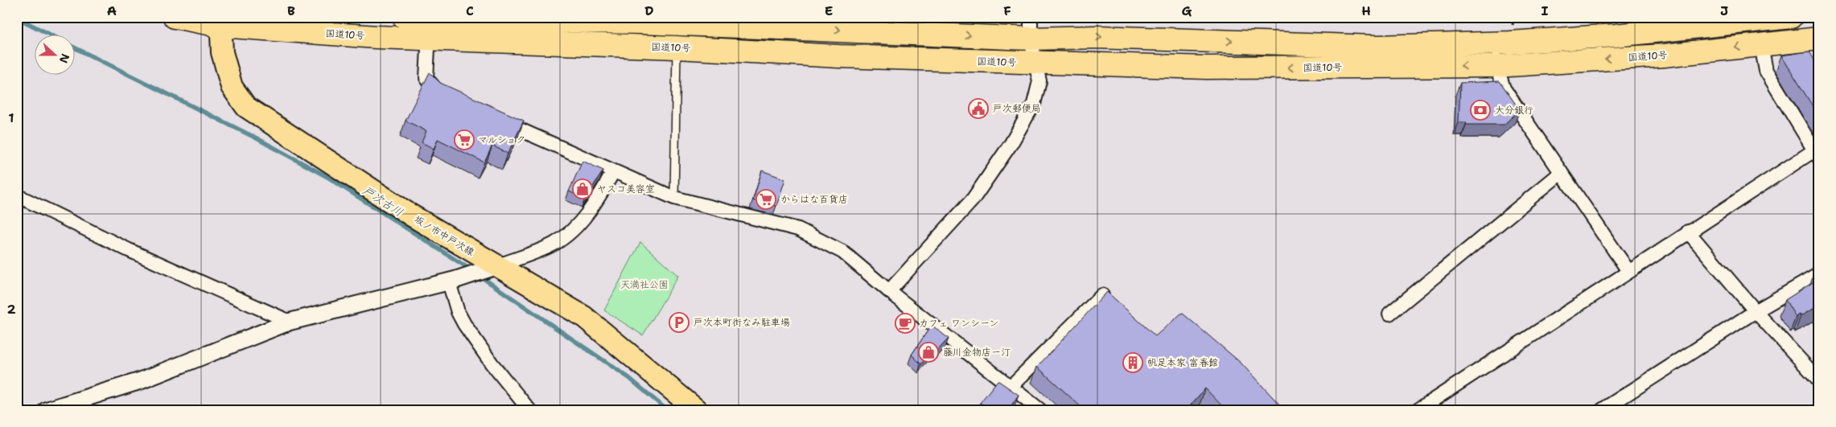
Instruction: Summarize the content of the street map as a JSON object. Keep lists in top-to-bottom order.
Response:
{
  "streets": {
    "highway": ["国道10号"],
    "main road": ["坂ノ市中戸次線"]
  },
  "crossings": [
    ["国道10号", "坂ノ市中戸次線"]
  ],
  "water": ["戸次古川"],
  "parks": ["天満社公園"],
  "places": {
    "public building": ["戸次郵便局"],
    "bank": ["大分銀行"],
    "supermarket": ["マルショク", "からはな百貨店"],
    "shop": ["ヤスコ美容室", "藤川金物店ー汀"],
    "parking": ["戸次本町街なみ駐車場"],
    "cafe": ["カフェ ワンシーン"],
    "building": ["帆足本家 富春館"]
  },
  "north": "right",
  "grid": {
    "columns": [
      "A",
      "B",
      "C",
      "D",
      "E",
      "F",
      "G",
      "H",
      "I",
      "J"
    ],
    "rows": ["1", "2"]
  }
}
